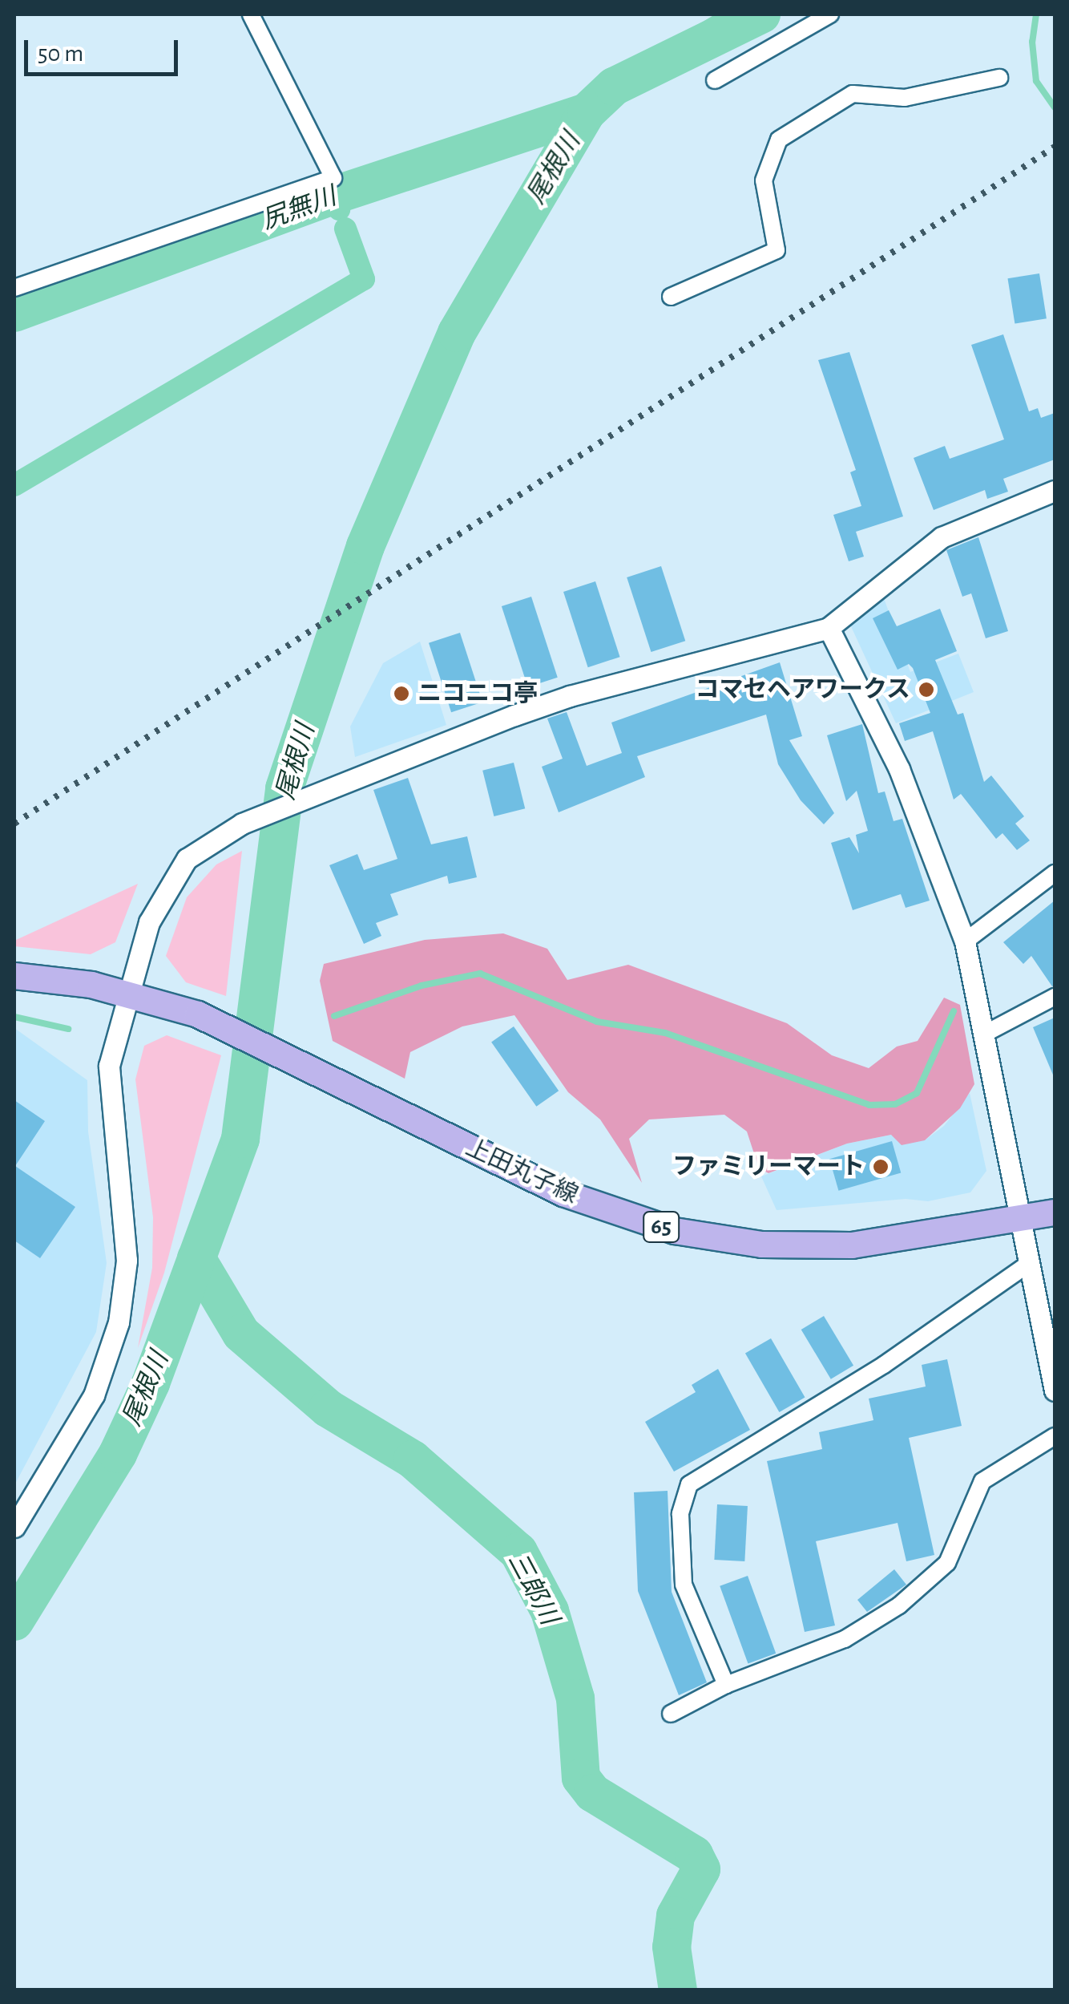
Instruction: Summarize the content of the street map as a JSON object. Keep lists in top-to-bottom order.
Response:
{
  "streets": {
    "main road": ["上田丸子線", "65"]
  },
  "water": ["尾根川", "尻無川", "三郎川"],
  "places": ["コマセヘアワークス", "ニコニコ亭", "ファミリーマート"],
  "scale_bar": "50 m"
}
